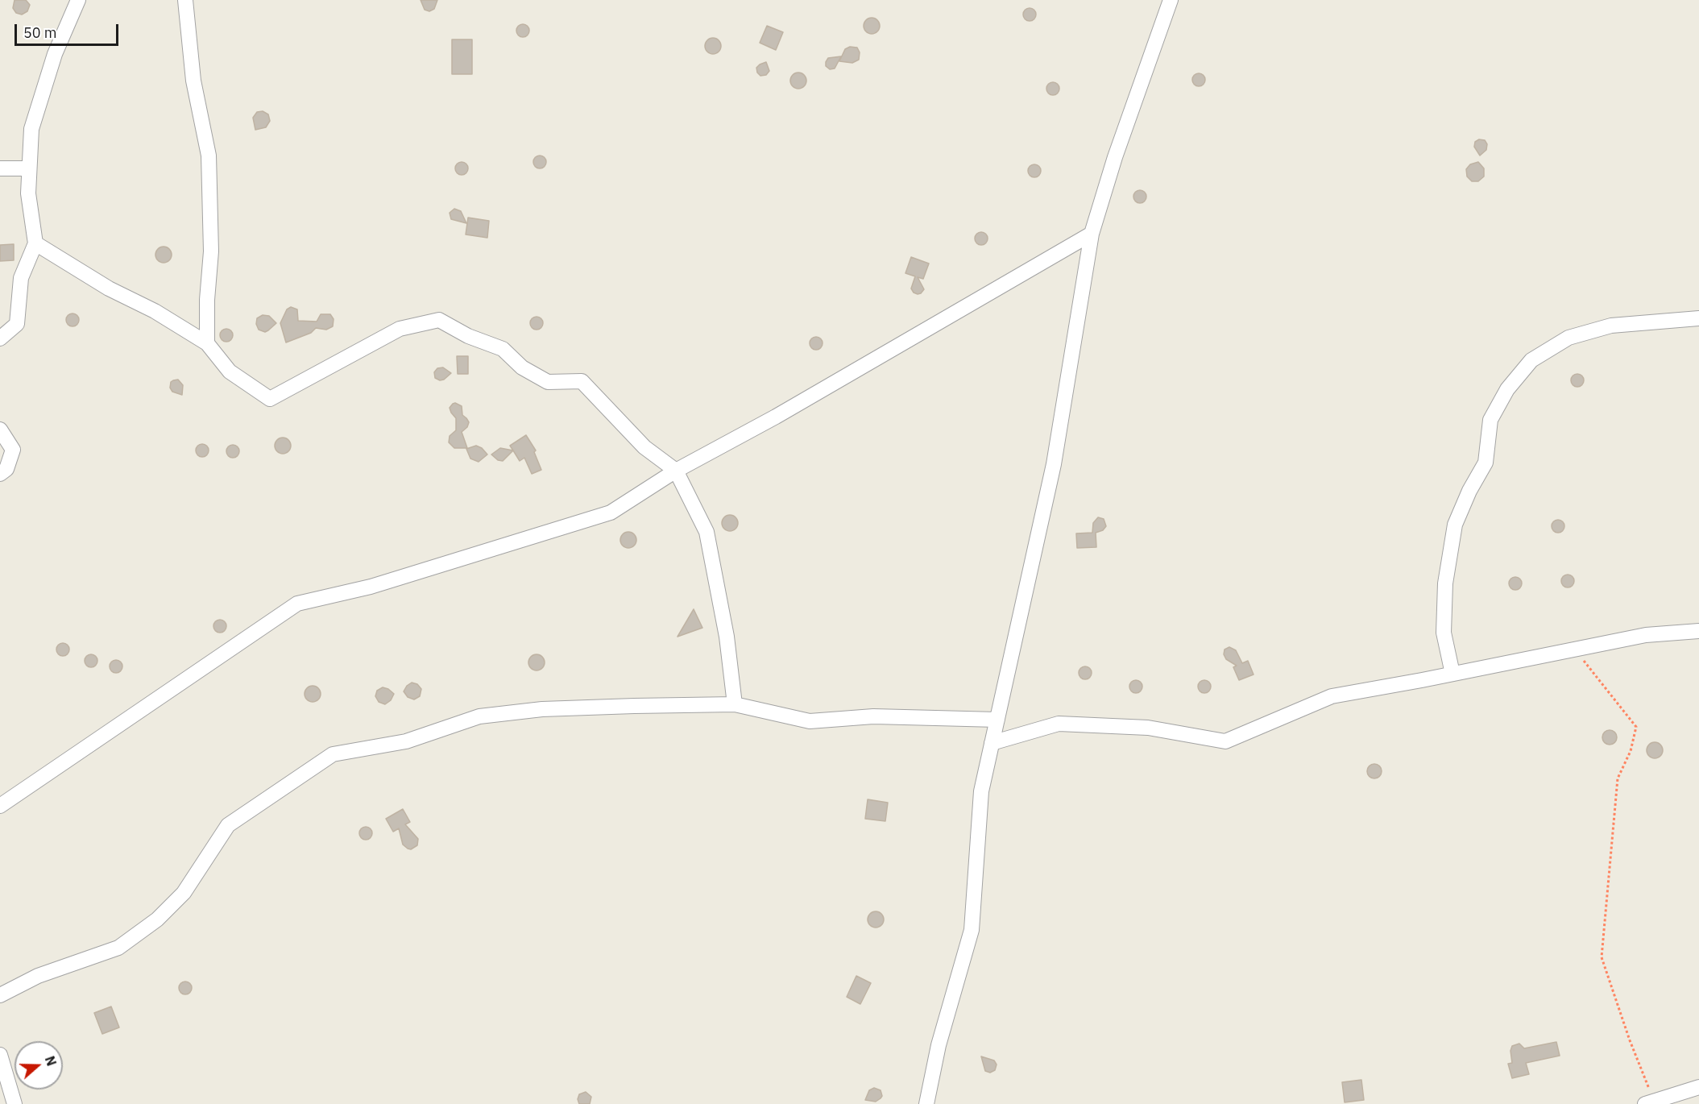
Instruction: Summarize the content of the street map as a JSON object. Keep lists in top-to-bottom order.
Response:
{
  "scale_bar": "50 m",
  "north": "right"
}
